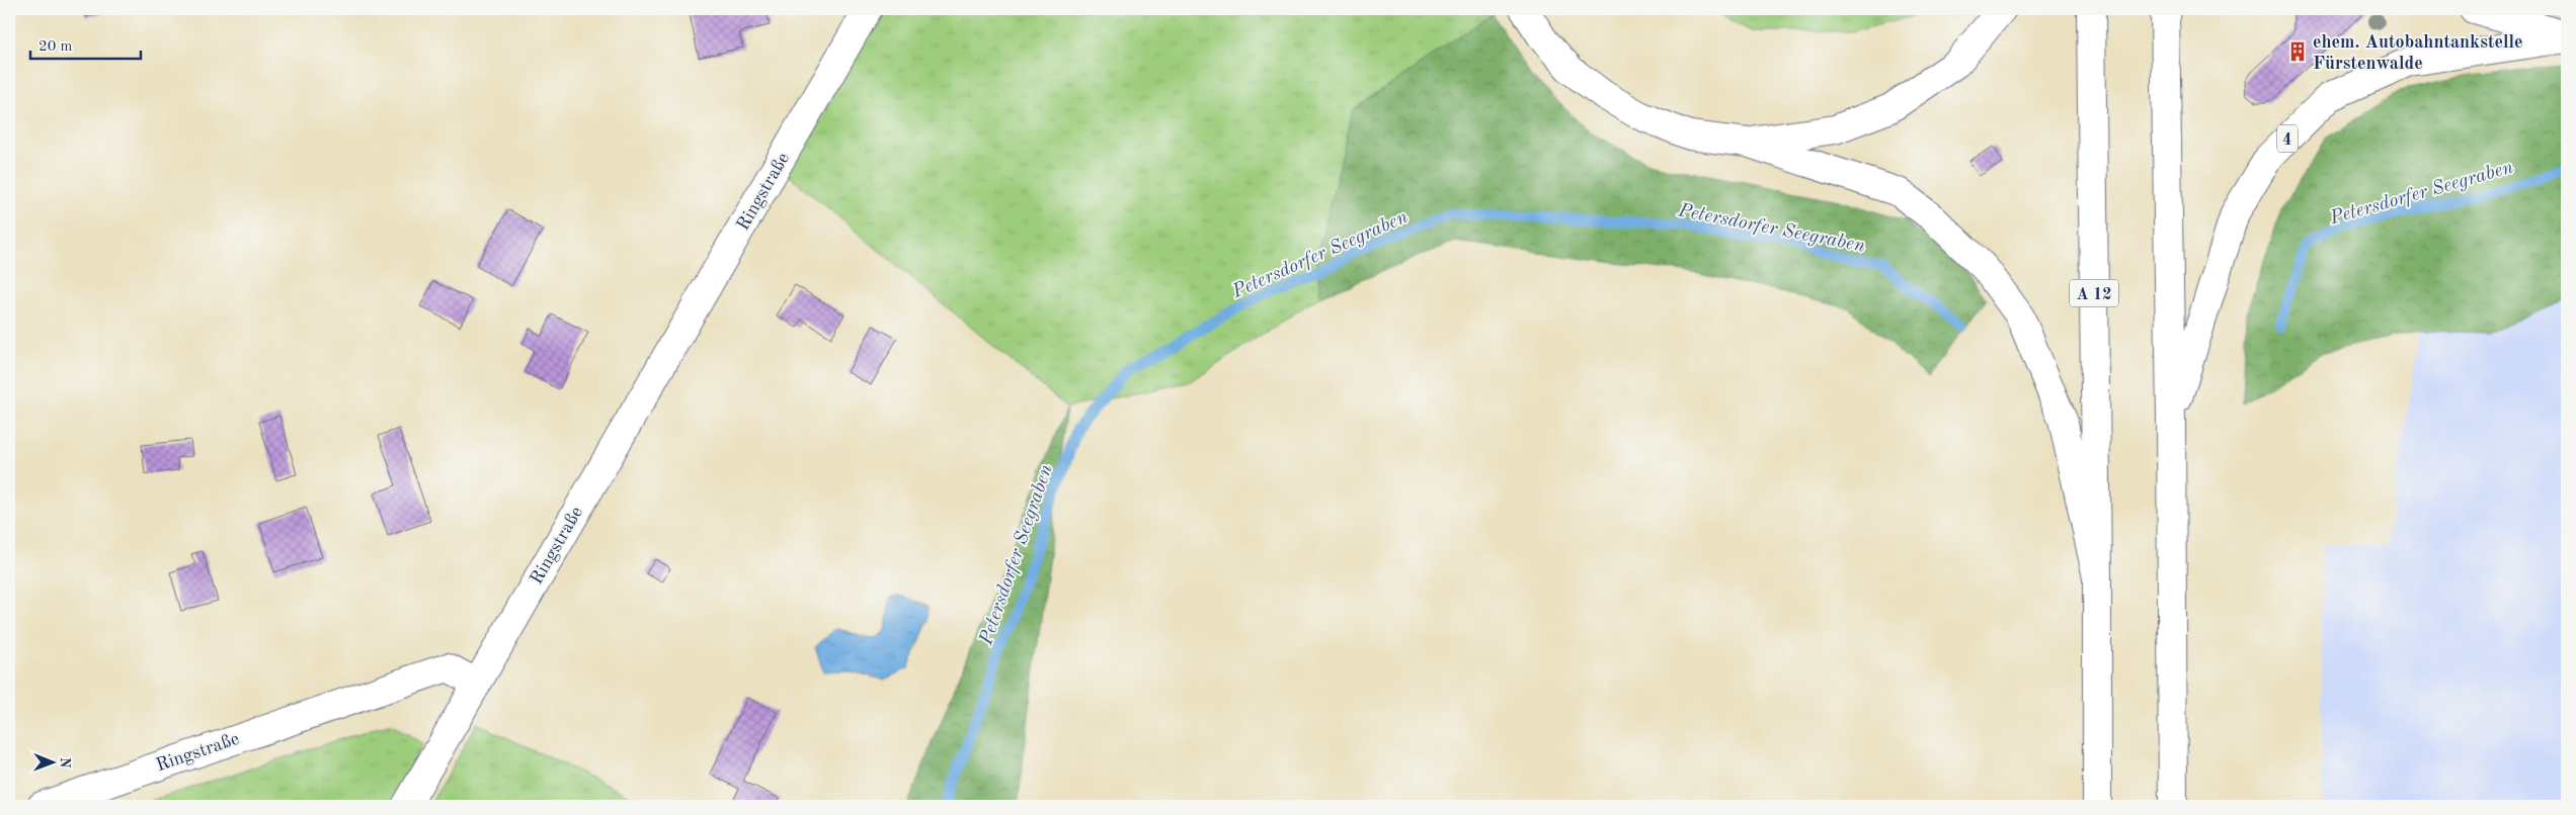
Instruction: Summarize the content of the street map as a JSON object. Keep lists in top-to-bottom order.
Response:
{
  "streets": {
    "main road": ["4", "Ringstraße", "A 12"]
  },
  "water": ["Petersdorfer Seegraben"],
  "places": {
    "building": ["ehem. Autobahntankstelle Fürstenwalde"]
  },
  "scale_bar": "20 m",
  "north": "right"
}
